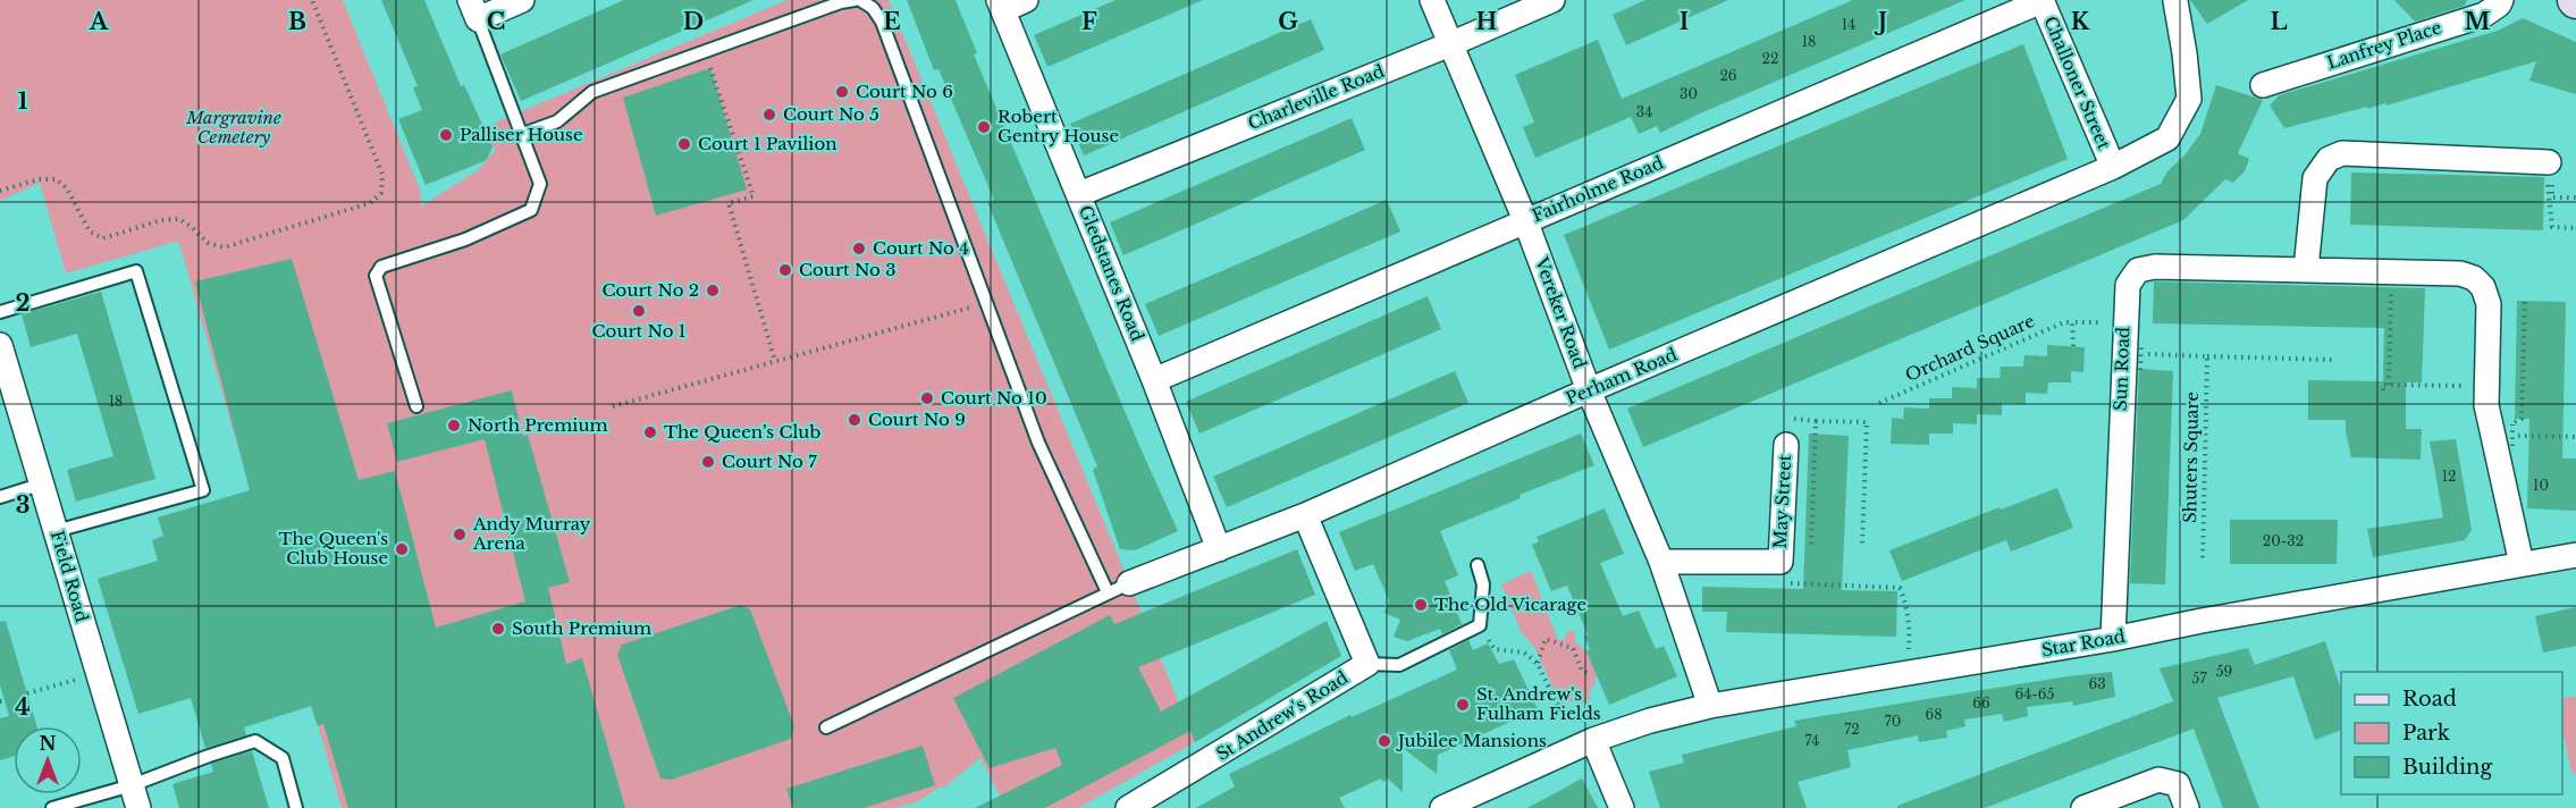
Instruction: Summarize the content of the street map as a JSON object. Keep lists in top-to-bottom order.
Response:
{
  "streets": {
    "street": [
      "Lanfrey Place",
      "Challoner Street",
      "Charleville Road",
      "Fairholme Road",
      "Gledstanes Road",
      "Vereker Road",
      "Sun Road",
      "Perham Road",
      "May Street",
      "Field Road",
      "Star Road",
      "St Andrew's Road"
    ],
    "path": ["Orchard Square", "Shuters Square"]
  },
  "crossings": [
    ["Challoner Street", "Fairholme Road"],
    ["Challoner Street", "Perham Road"],
    ["Charleville Road", "Gledstanes Road"],
    ["Charleville Road", "Vereker Road"],
    ["Fairholme Road", "Gledstanes Road"],
    ["Fairholme Road", "Vereker Road"],
    ["Gledstanes Road", "Perham Road"],
    ["Vereker Road", "Perham Road"],
    ["Vereker Road", "May Street"],
    ["Vereker Road", "Star Road"],
    ["Orchard Square", "Sun Road"],
    ["Sun Road", "Star Road"],
    ["Perham Road", "St Andrew's Road"]
  ],
  "parks": ["Margravine Cemetery"],
  "places": [
    "Court No 6",
    "Court No 5",
    "Robert Gentry House",
    "Palliser House",
    "Court 1 Pavilion",
    "Court No 4",
    "Court No 3",
    "Court No 2",
    "Court No 1",
    "Court No 10",
    "Court No 9",
    "North Premium",
    "The Queen’s Club",
    "Court No 7",
    "Andy Murray Arena",
    "The Queen's Club House",
    "The Old Vicarage",
    "South Premium",
    "St. Andrew's Fulham Fields",
    "Jubilee Mansions"
  ],
  "house_numbers": [
    "14",
    "18",
    "22",
    "26",
    "30",
    "34",
    "18",
    "12",
    "10",
    "20-32",
    "59",
    "57",
    "63",
    "64-65",
    "66",
    "68",
    "70",
    "72",
    "74"
  ],
  "legend": ["Road", "Park", "Building"],
  "north": "top",
  "grid": {
    "columns": [
      "A",
      "B",
      "C",
      "D",
      "E",
      "F",
      "G",
      "H",
      "I",
      "J",
      "K",
      "L",
      "M"
    ],
    "rows": [
      "1",
      "2",
      "3",
      "4"
    ]
  }
}
